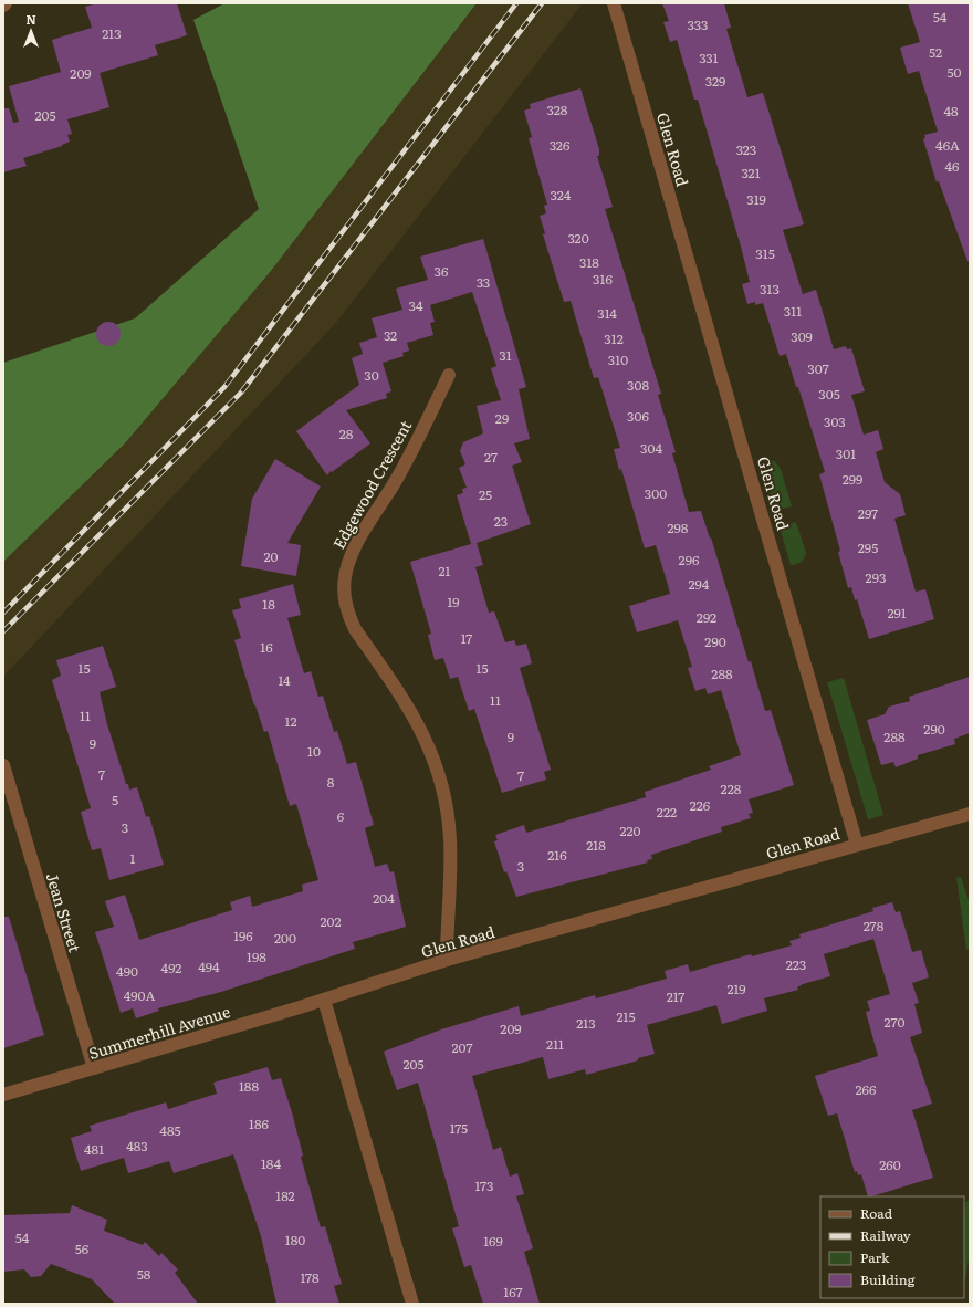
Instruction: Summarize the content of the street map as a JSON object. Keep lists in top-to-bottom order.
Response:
{
  "streets": {
    "street": [
      "Glen Road",
      "Edgewood Crescent",
      "Jean Street",
      "Summerhill Avenue"
    ]
  },
  "crossings": [
    ["Glen Road", "Edgewood Crescent"],
    ["Glen Road", "Summerhill Avenue"],
    ["Jean Street", "Summerhill Avenue"]
  ],
  "house_numbers": [
    "54",
    "333",
    "213",
    "52",
    "331",
    "50",
    "209",
    "329",
    "328",
    "48",
    "205",
    "326",
    "46A",
    "323",
    "46",
    "321",
    "324",
    "319",
    "320",
    "315",
    "318",
    "36",
    "316",
    "33",
    "313",
    "34",
    "311",
    "314",
    "32",
    "309",
    "312",
    "31",
    "310",
    "307",
    "30",
    "308",
    "305",
    "306",
    "29",
    "303",
    "28",
    "304",
    "301",
    "27",
    "299",
    "300",
    "25",
    "297",
    "23",
    "298",
    "295",
    "20",
    "296",
    "21",
    "293",
    "294",
    "19",
    "18",
    "291",
    "292",
    "17",
    "290",
    "16",
    "15",
    "15",
    "288",
    "14",
    "11",
    "11",
    "12",
    "290",
    "9",
    "288",
    "9",
    "10",
    "7",
    "7",
    "8",
    "228",
    "5",
    "226",
    "222",
    "6",
    "3",
    "220",
    "218",
    "216",
    "1",
    "3",
    "204",
    "202",
    "278",
    "196",
    "200",
    "198",
    "223",
    "494",
    "492",
    "490",
    "219",
    "490A",
    "217",
    "215",
    "270",
    "213",
    "209",
    "211",
    "207",
    "205",
    "188",
    "266",
    "186",
    "175",
    "485",
    "483",
    "481",
    "184",
    "260",
    "173",
    "182",
    "54",
    "180",
    "169",
    "56",
    "58",
    "178",
    "167"
  ],
  "legend": [
    "Road",
    "Railway",
    "Park",
    "Building"
  ],
  "north": "top"
}
